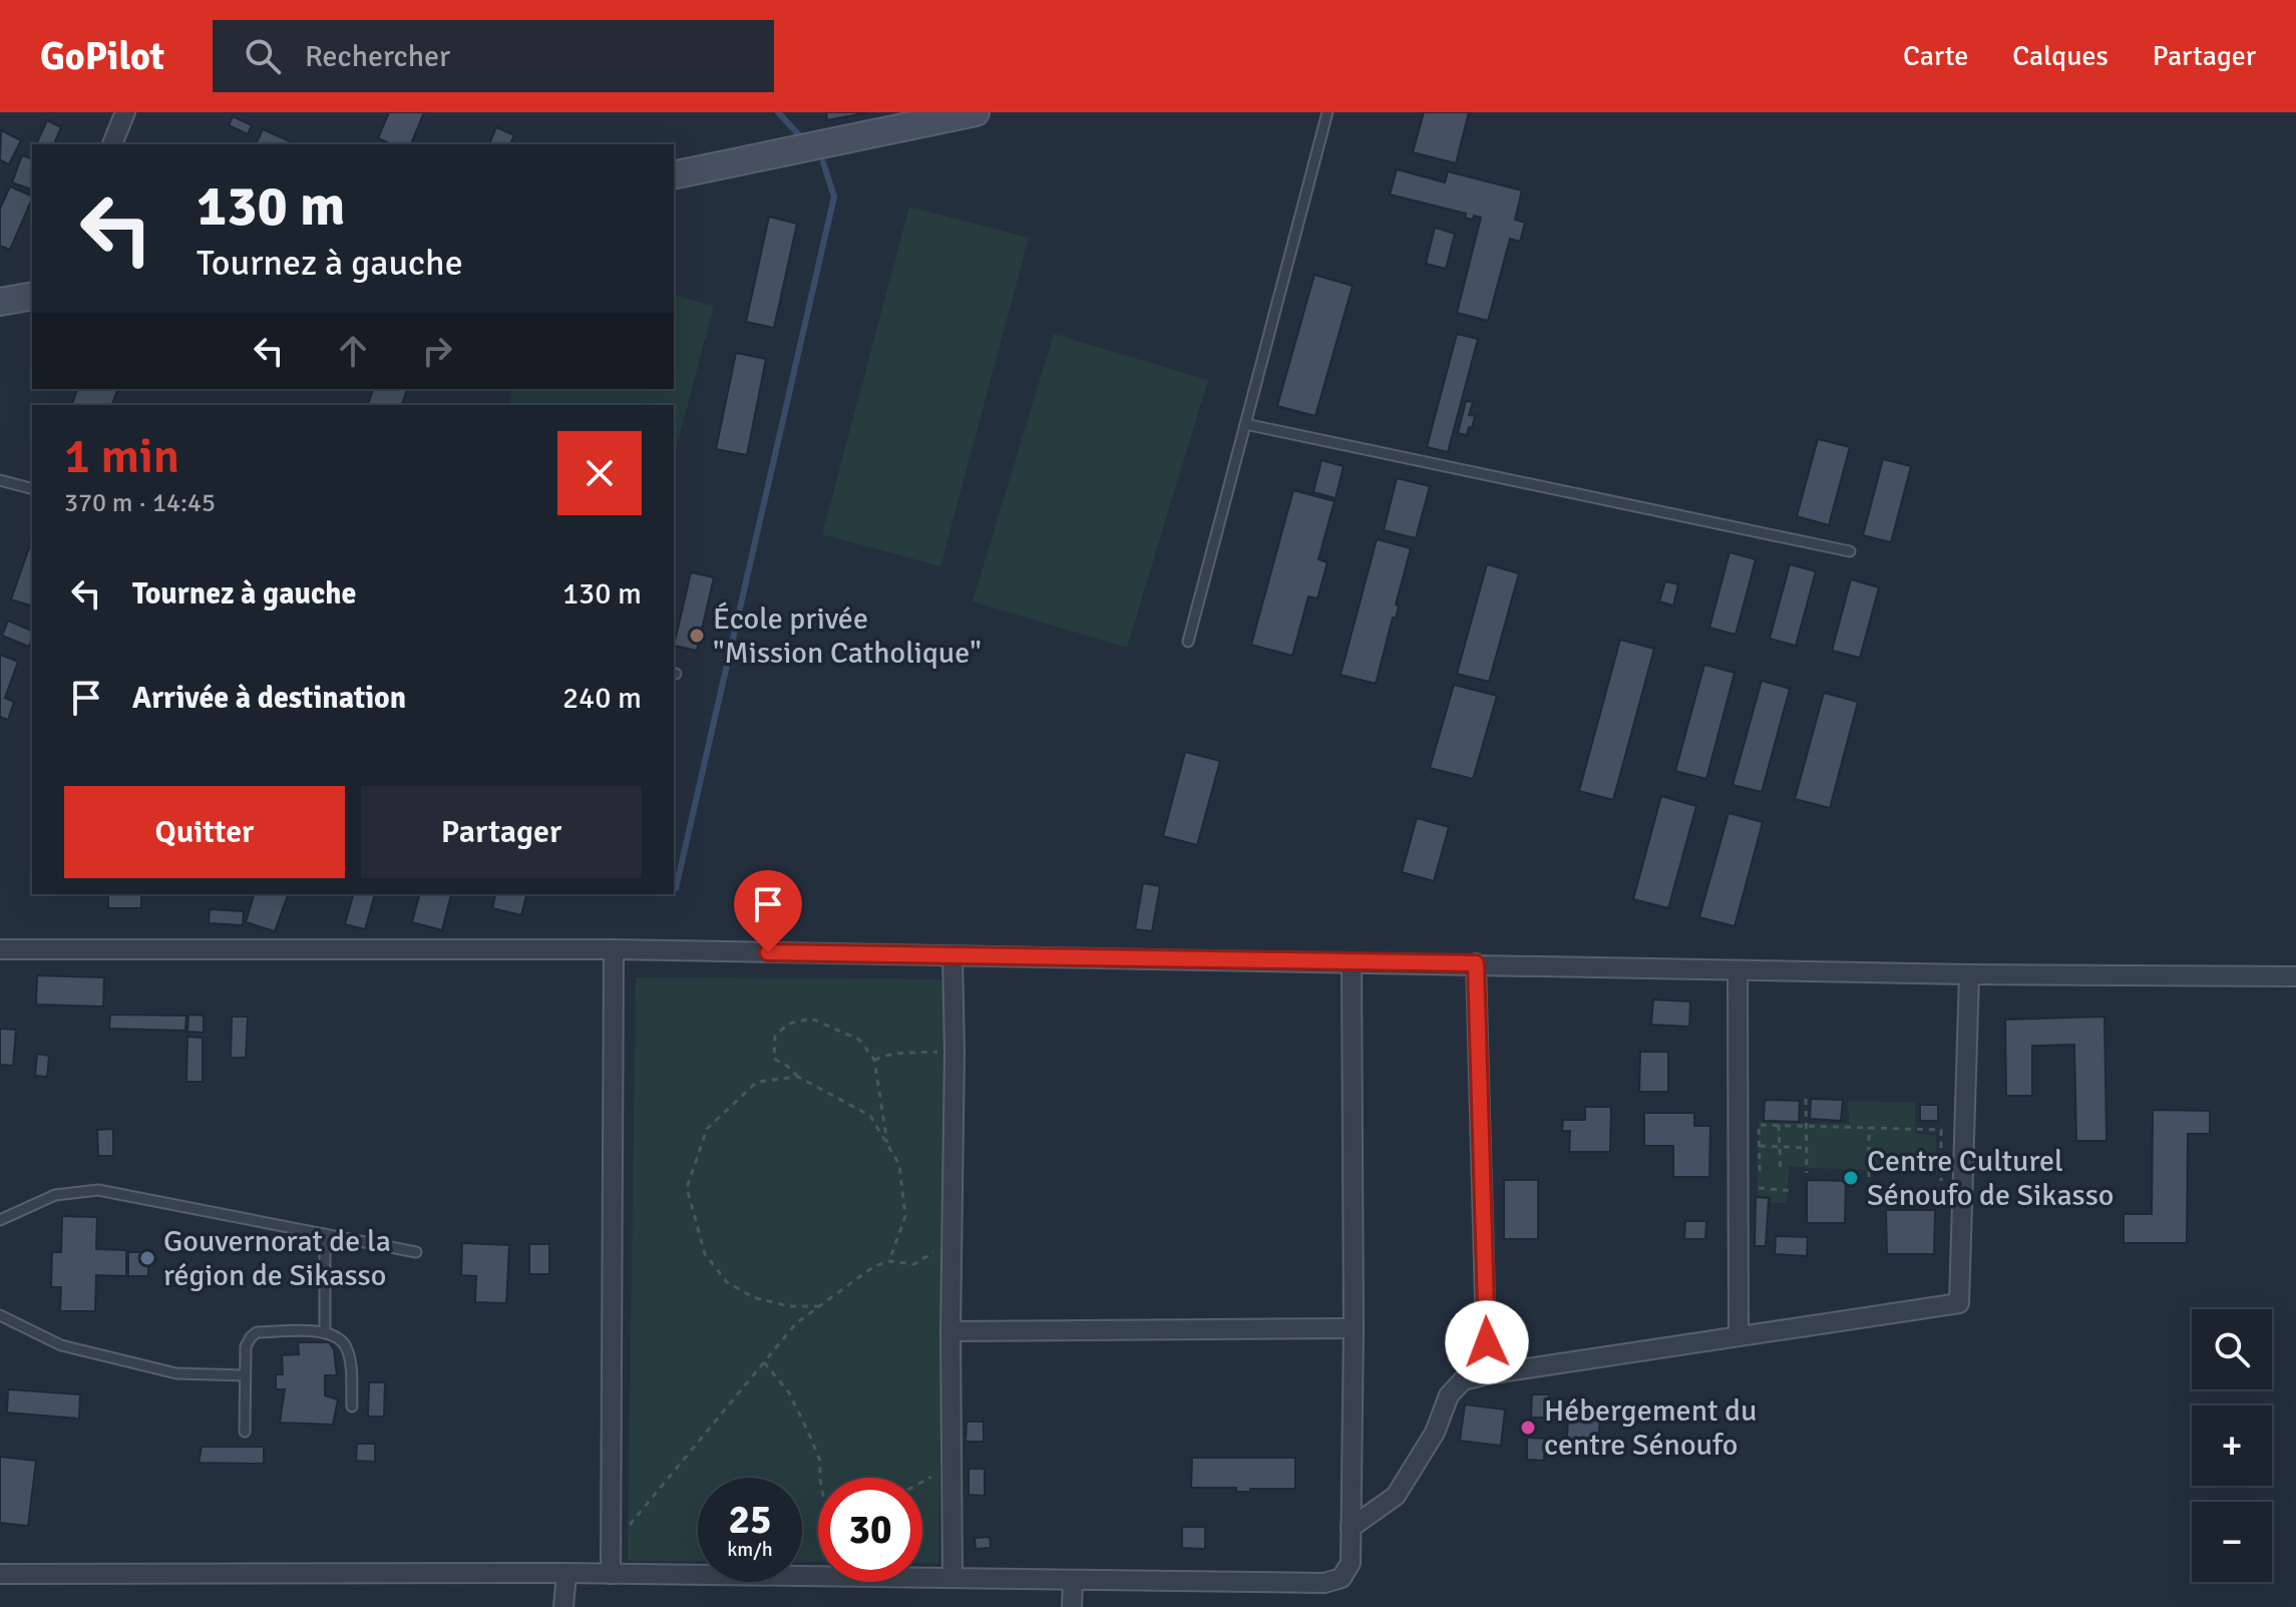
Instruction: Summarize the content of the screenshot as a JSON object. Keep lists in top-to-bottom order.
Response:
{
  "places": [
    "École privée \"Mission Catholique\"",
    "Centre Culturel Sénoufo de Sikasso",
    "Gouvernorat de la région de Sikasso",
    "Hébergement du centre Sénoufo"
  ],
  "page": {
    "header": "GoPilot",
    "search": "Rechercher",
    "nav": ["Carte", "Calques", "Partager"],
    "turn": ["130 m", "Tournez à gauche"],
    "heading": ["1 min", "370 m · 14:45"],
    "list": [
      {
        "name": "Tournez à gauche",
        "value": "130 m"
      },
      {
        "name": "Arrivée à destination",
        "value": "240 m"
      }
    ],
    "buttons": ["Quitter", "Partager"],
    "map_buttons": ["+", "−"],
    "speed": "25 km/h",
    "limit": "30"
  }
}
